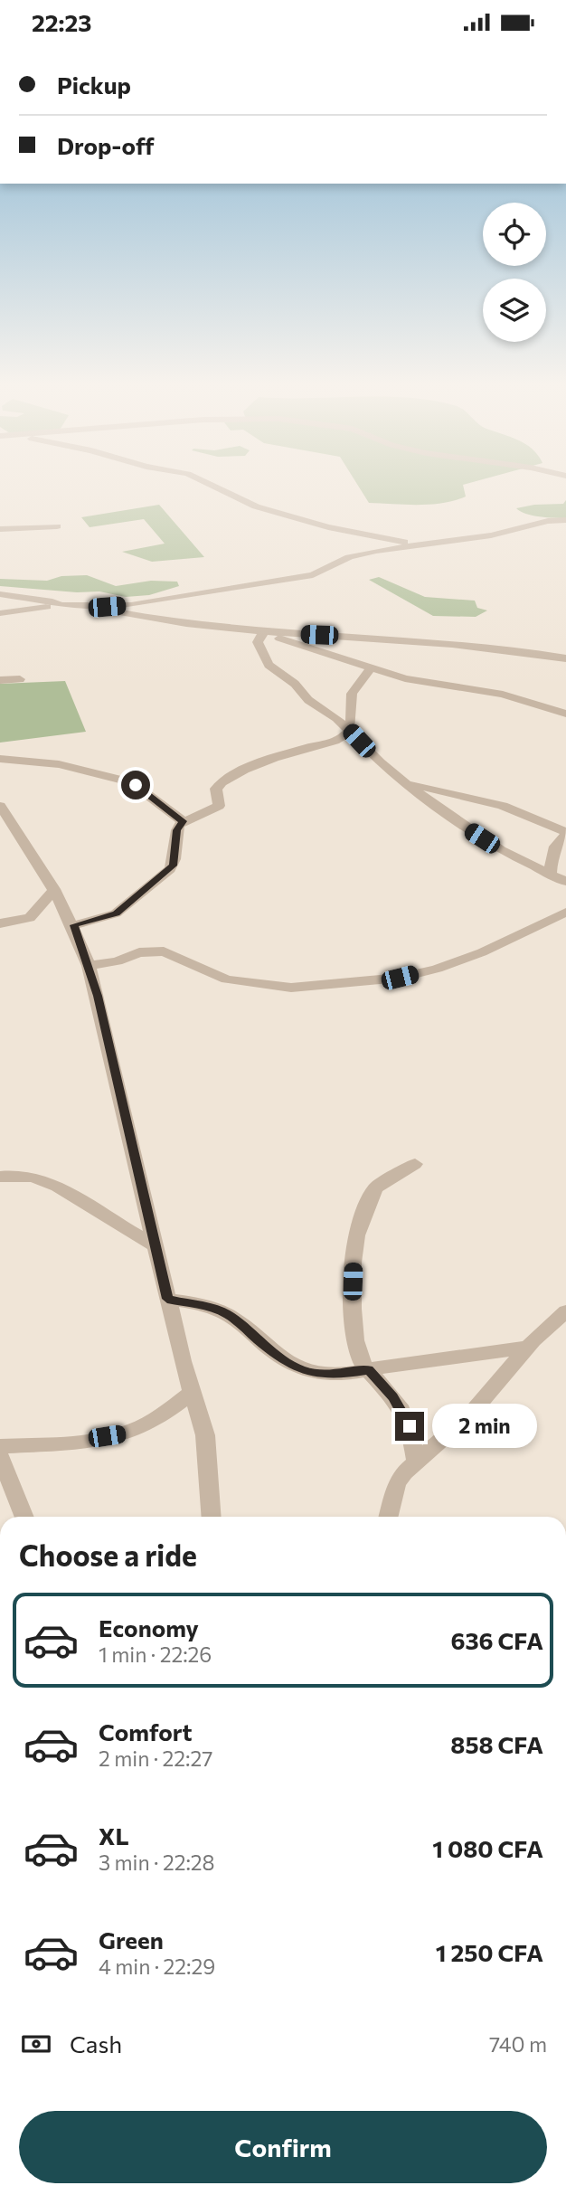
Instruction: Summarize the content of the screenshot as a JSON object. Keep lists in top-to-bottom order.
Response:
{
  "page": {
    "status": "22:23",
    "banner": ["Pickup", "Drop-off"],
    "bubble": "2 min",
    "heading": "Choose a ride",
    "list": [
      {
        "name": "Economy",
        "note": "1 min · 22:26",
        "value": "636 CFA"
      },
      {
        "name": "Comfort",
        "note": "2 min · 22:27",
        "value": "858 CFA"
      },
      {
        "name": "XL",
        "note": "3 min · 22:28",
        "value": "1 080 CFA"
      },
      {
        "name": "Green",
        "note": "4 min · 22:29",
        "value": "1 250 CFA"
      }
    ],
    "pay": ["Cash", "740 m"],
    "buttons": "Confirm"
  }
}
